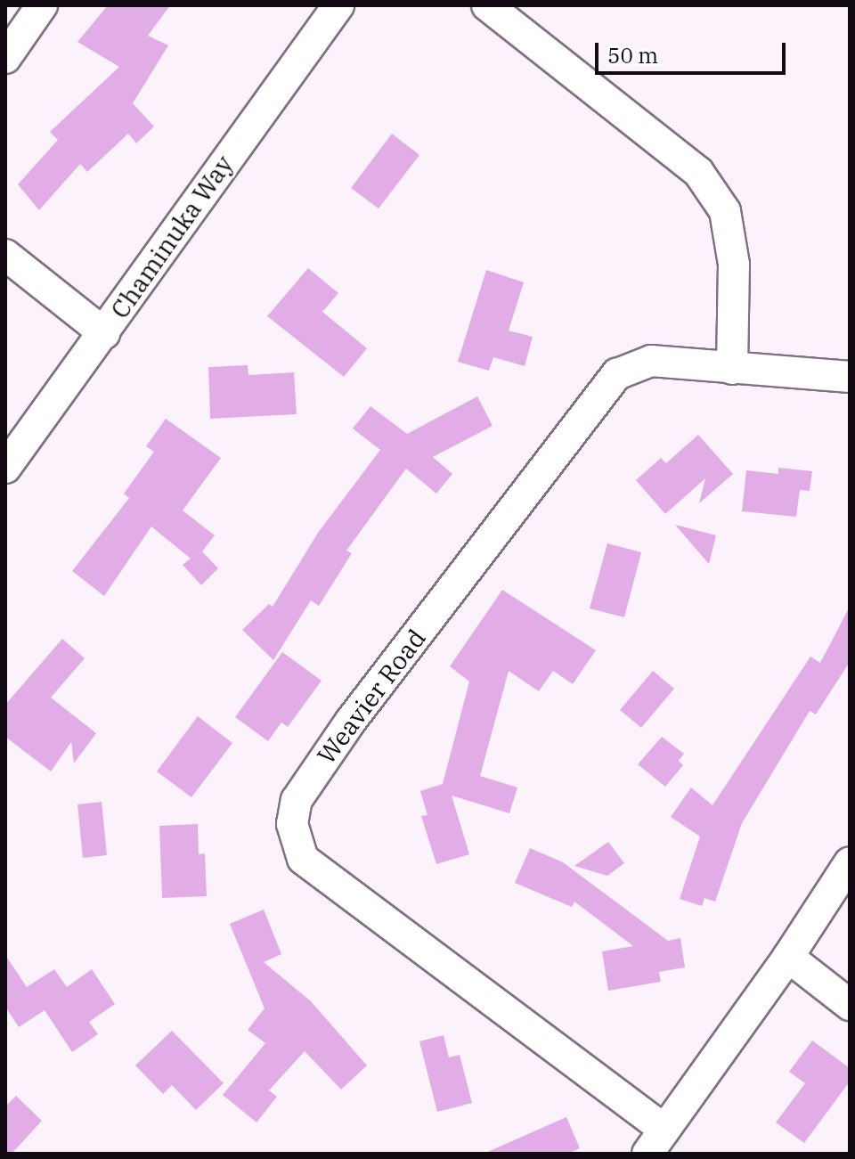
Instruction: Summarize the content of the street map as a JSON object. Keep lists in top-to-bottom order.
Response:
{
  "streets": {
    "street": ["Chaminuka Way", "Weavier Road"]
  },
  "scale_bar": "50 m"
}
